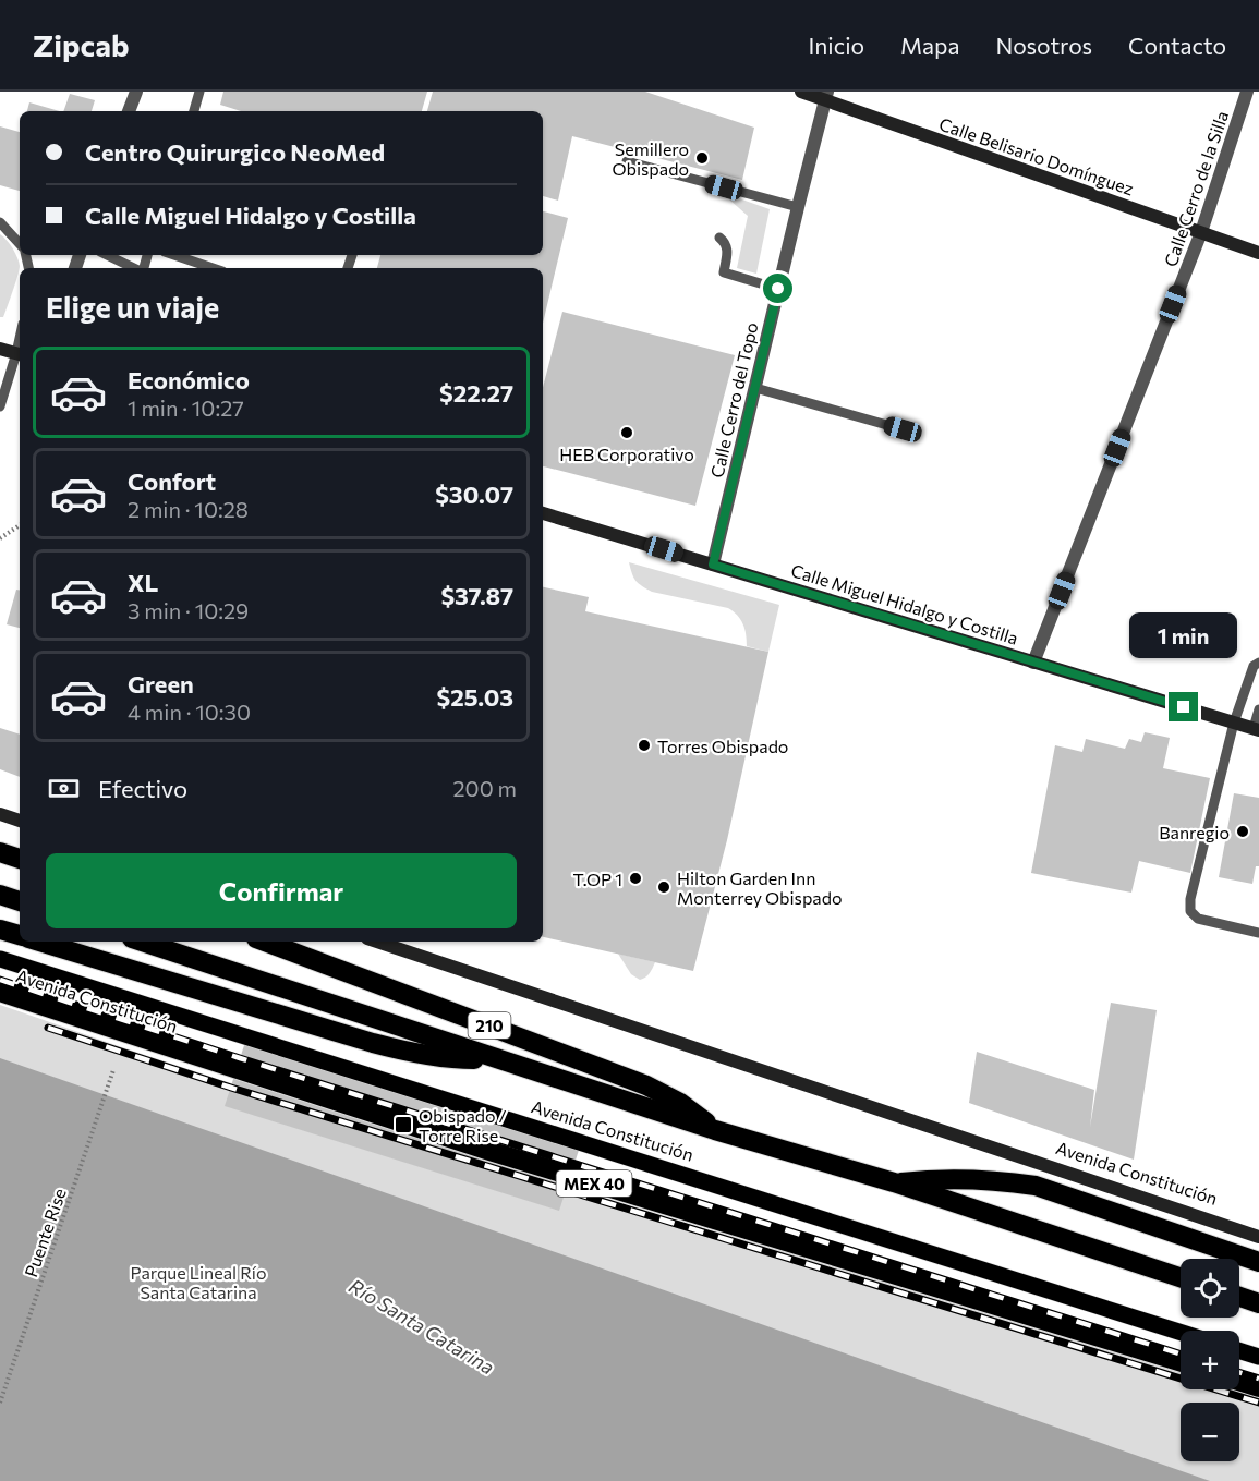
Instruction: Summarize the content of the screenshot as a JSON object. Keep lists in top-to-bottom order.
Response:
{
  "streets": {
    "highway": ["Avenida Constitución", "210", "MEX 40"],
    "street": [
      "Calle Belisario Domínguez",
      "Calle Cerro de la Silla",
      "Calle Cerro del Topo",
      "Calle Miguel Hidalgo y Costilla"
    ],
    "path": ["Puente Rise"]
  },
  "crossings": [
    ["Calle Belisario Domínguez", "Calle Cerro de la Silla"],
    ["Calle Belisario Domínguez", "Calle Cerro del Topo"],
    ["Calle Cerro de la Silla", "Calle Miguel Hidalgo y Costilla"],
    ["Calle Cerro del Topo", "Calle Miguel Hidalgo y Costilla"],
    ["Avenida Constitución", "210"]
  ],
  "water": ["Río Santa Catarina"],
  "parks": ["Parque Lineal Río Santa Catarina"],
  "places": {
    "other": [
      "Semillero Obispado",
      "HEB Corporativo",
      "Torres Obispado",
      "Banregio",
      "T.OP 1",
      "Hilton Garden Inn Monterrey Obispado"
    ],
    "transit": ["Obispado / Torre Rise"]
  },
  "page": {
    "header": "Zipcab",
    "nav": [
      "Inicio",
      "Mapa",
      "Nosotros",
      "Contacto"
    ],
    "banner": ["Centro Quirurgico NeoMed", "Calle Miguel Hidalgo y Costilla"],
    "heading": "Elige un viaje",
    "list": [
      {
        "name": "Económico",
        "note": "1 min · 10:27",
        "value": "$22.27"
      },
      {
        "name": "Confort",
        "note": "2 min · 10:28",
        "value": "$30.07"
      },
      {
        "name": "XL",
        "note": "3 min · 10:29",
        "value": "$37.87"
      },
      {
        "name": "Green",
        "note": "4 min · 10:30",
        "value": "$25.03"
      }
    ],
    "bubble": "1 min",
    "pay": ["Efectivo", "200 m"],
    "buttons": "Confirmar",
    "map_buttons": ["+", "−"]
  }
}
